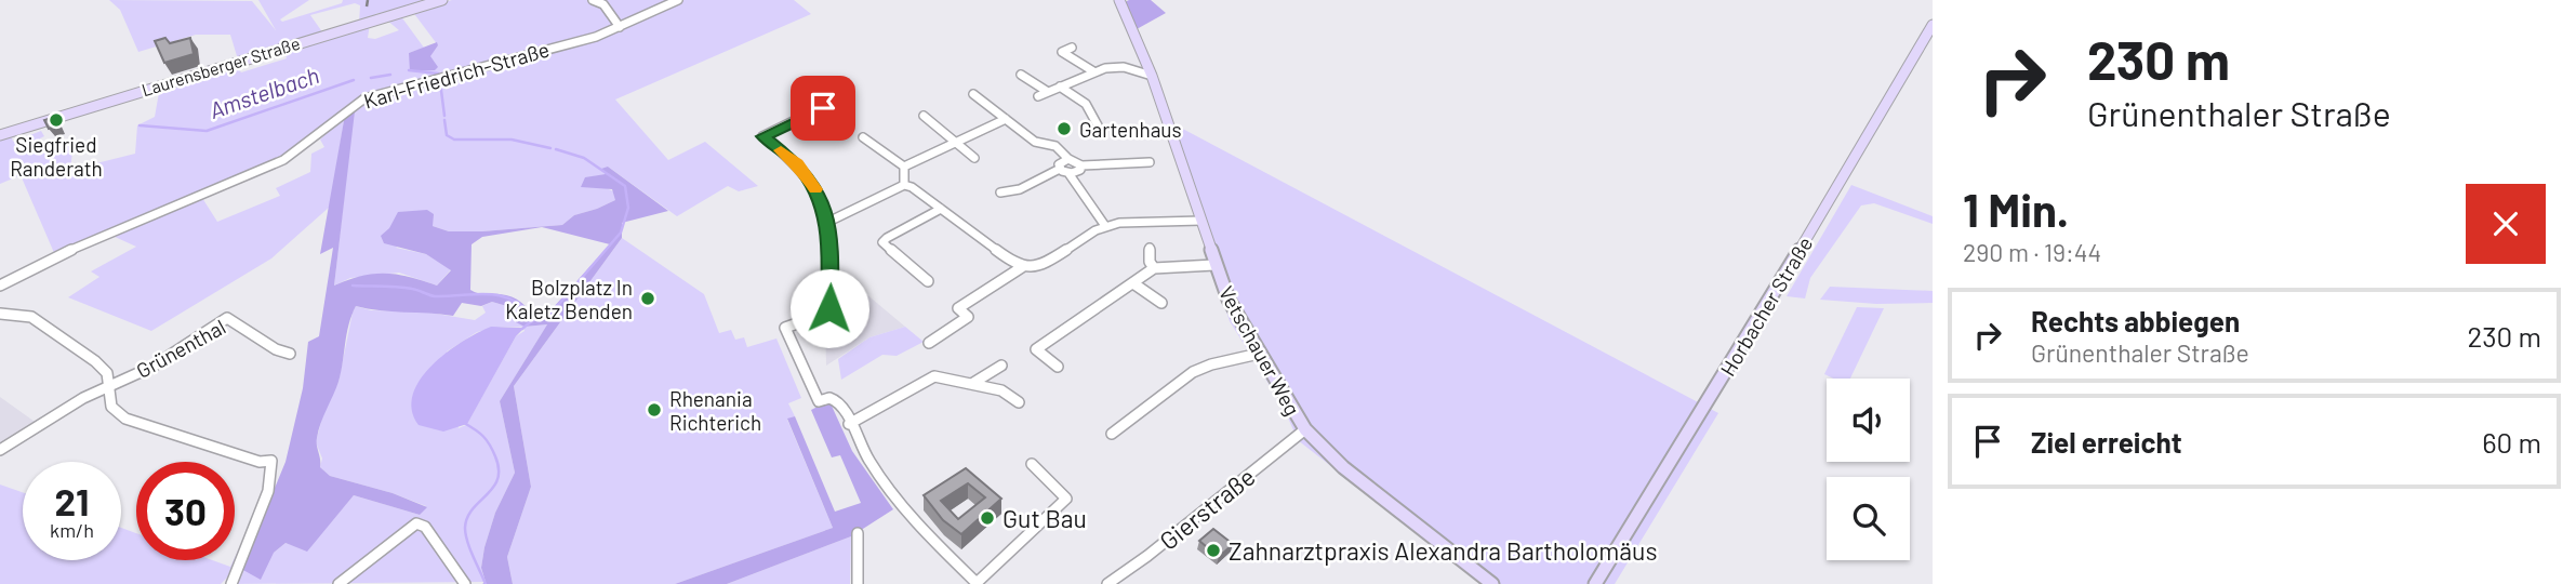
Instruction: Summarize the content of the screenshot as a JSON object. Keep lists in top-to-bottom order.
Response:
{
  "streets": {
    "street": [
      "Laurensberger Straße",
      "Karl-Friedrich-Straße",
      "Horbacher Straße",
      "Grünenthal",
      "Vetschauer Weg",
      "Gierstraße"
    ]
  },
  "crossings": [
    ["Vetschauer Weg", "Gierstraße"]
  ],
  "water": ["Amstelbach"],
  "places": [
    "Siegfried Randerath",
    "Gartenhaus",
    "Bolzplatz In Kaletz Benden",
    "Rhenania Richterich",
    "Gut Bau",
    "Zahnarztpraxis Alexandra Bartholomäus"
  ],
  "page": {
    "turn": ["230 m", "Grünenthaler Straße"],
    "heading": ["1 Min.", "290 m · 19:44"],
    "list": [
      {
        "name": "Rechts abbiegen",
        "note": "Grünenthaler Straße",
        "value": "230 m"
      },
      {
        "name": "Ziel erreicht",
        "value": "60 m"
      }
    ],
    "speed": "21 km/h",
    "limit": "30"
  }
}
